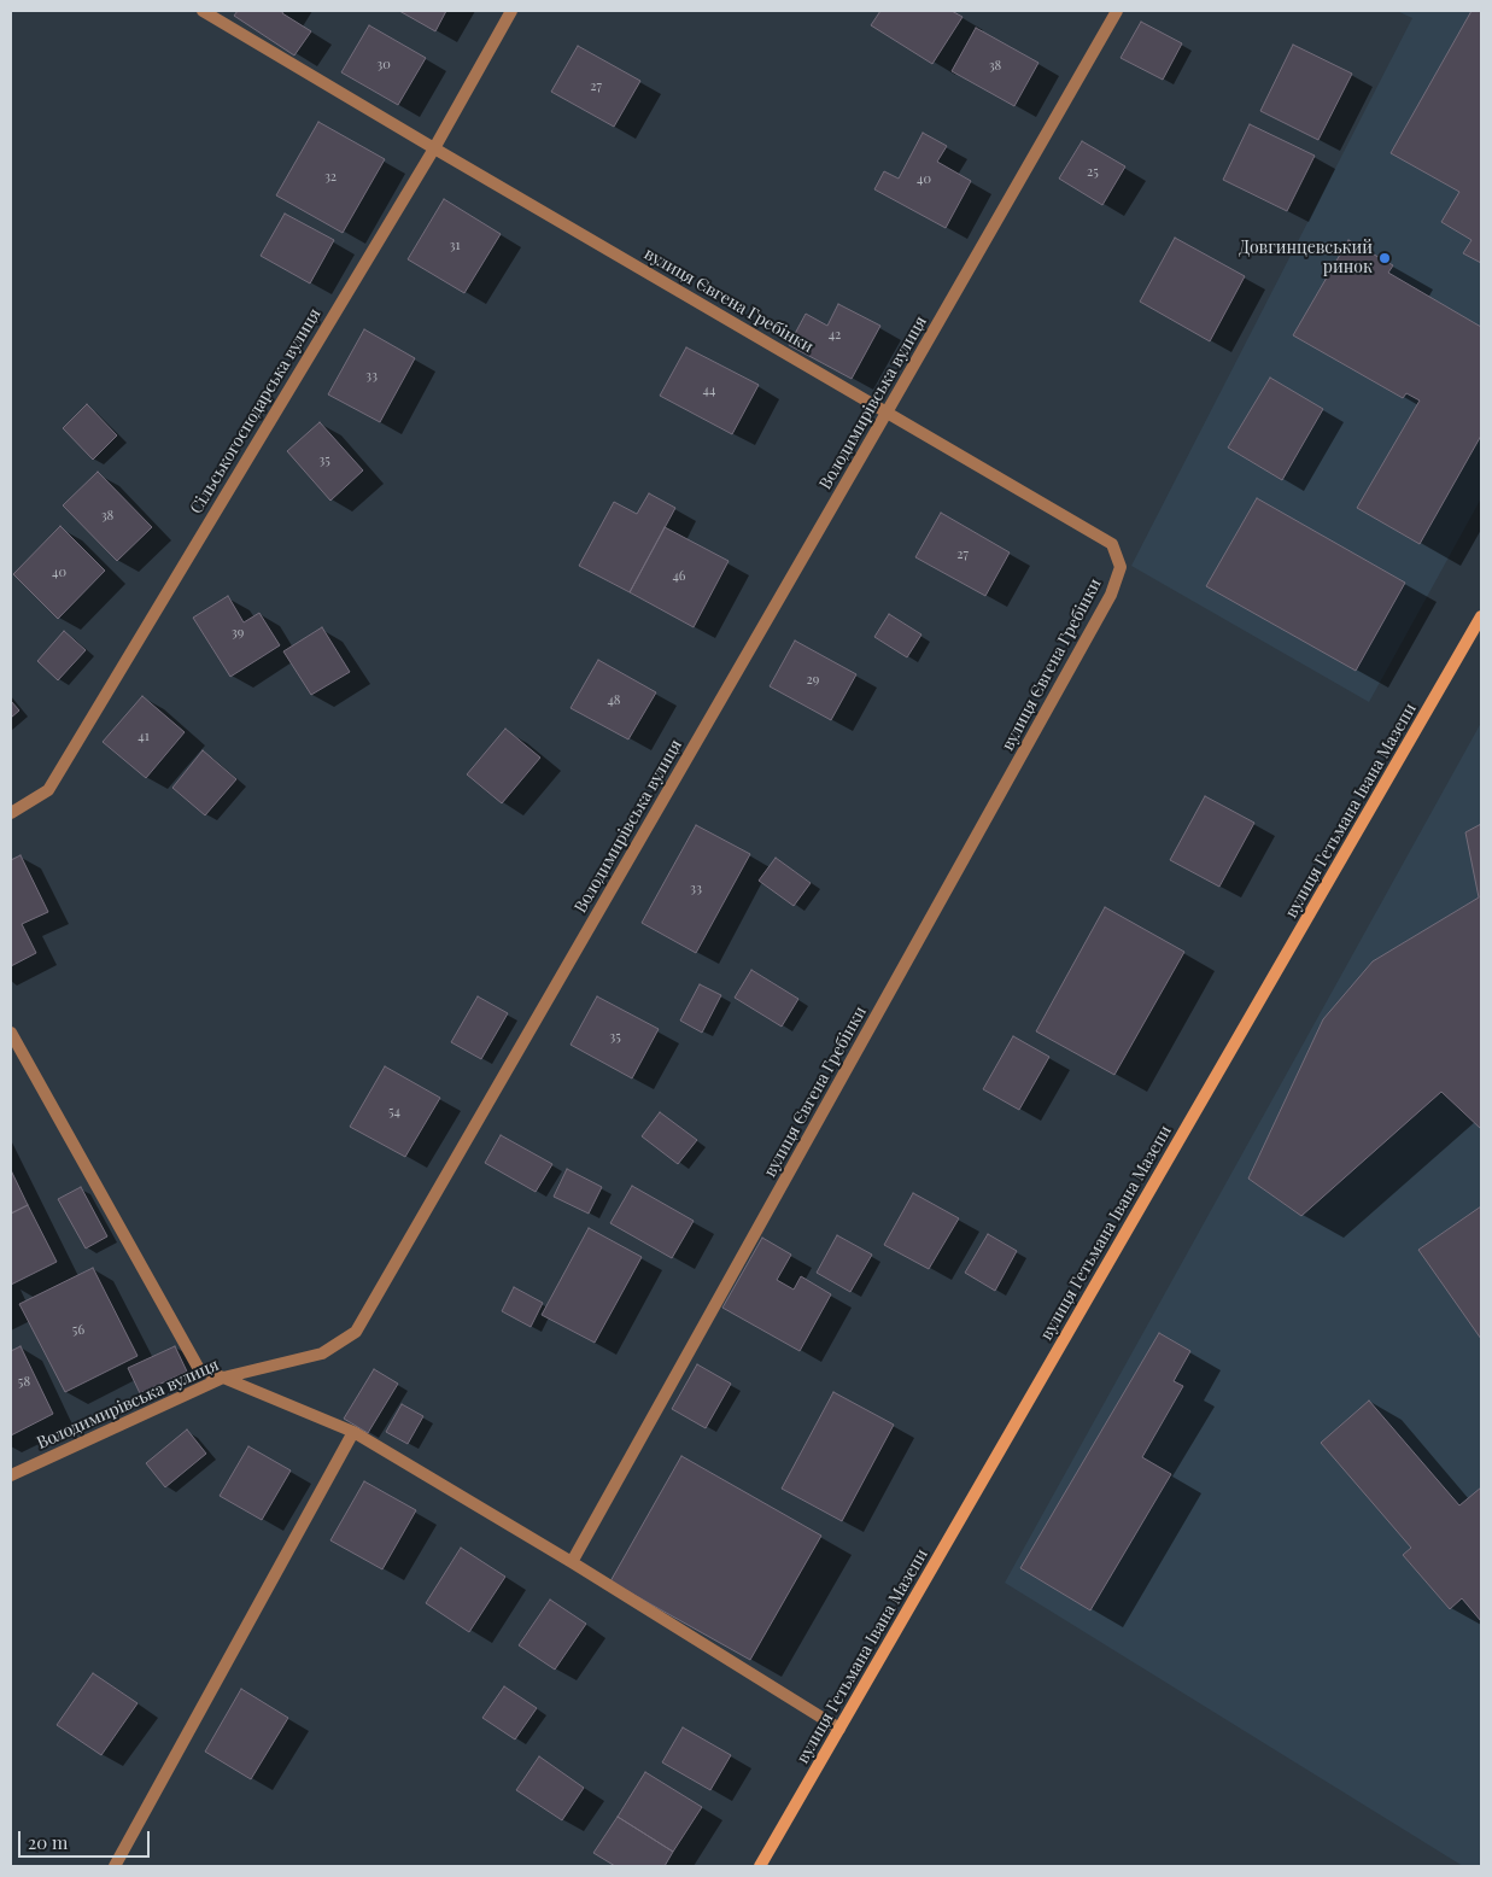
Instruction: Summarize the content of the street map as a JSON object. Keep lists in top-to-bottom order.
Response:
{
  "streets": {
    "main road": ["вулиця Гетьмана Івана Мазепи"],
    "street": ["вулиця Євгена Гребінки", "Володимирівська вулиця", "Сільськогосподарська вулиця"]
  },
  "crossings": [
    ["вулиця Євгена Гребінки", "Володимирівська вулиця"],
    ["вулиця Євгена Гребінки", "Сільськогосподарська вулиця"]
  ],
  "places": ["Довгинцевський ринок"],
  "house_numbers": [
    "30",
    "38",
    "27",
    "25",
    "32",
    "40",
    "31",
    "42",
    "33",
    "44",
    "35",
    "38",
    "27",
    "40",
    "46",
    "39",
    "29",
    "48",
    "41",
    "33",
    "35",
    "54",
    "56",
    "58"
  ],
  "scale_bar": "20 m"
}
